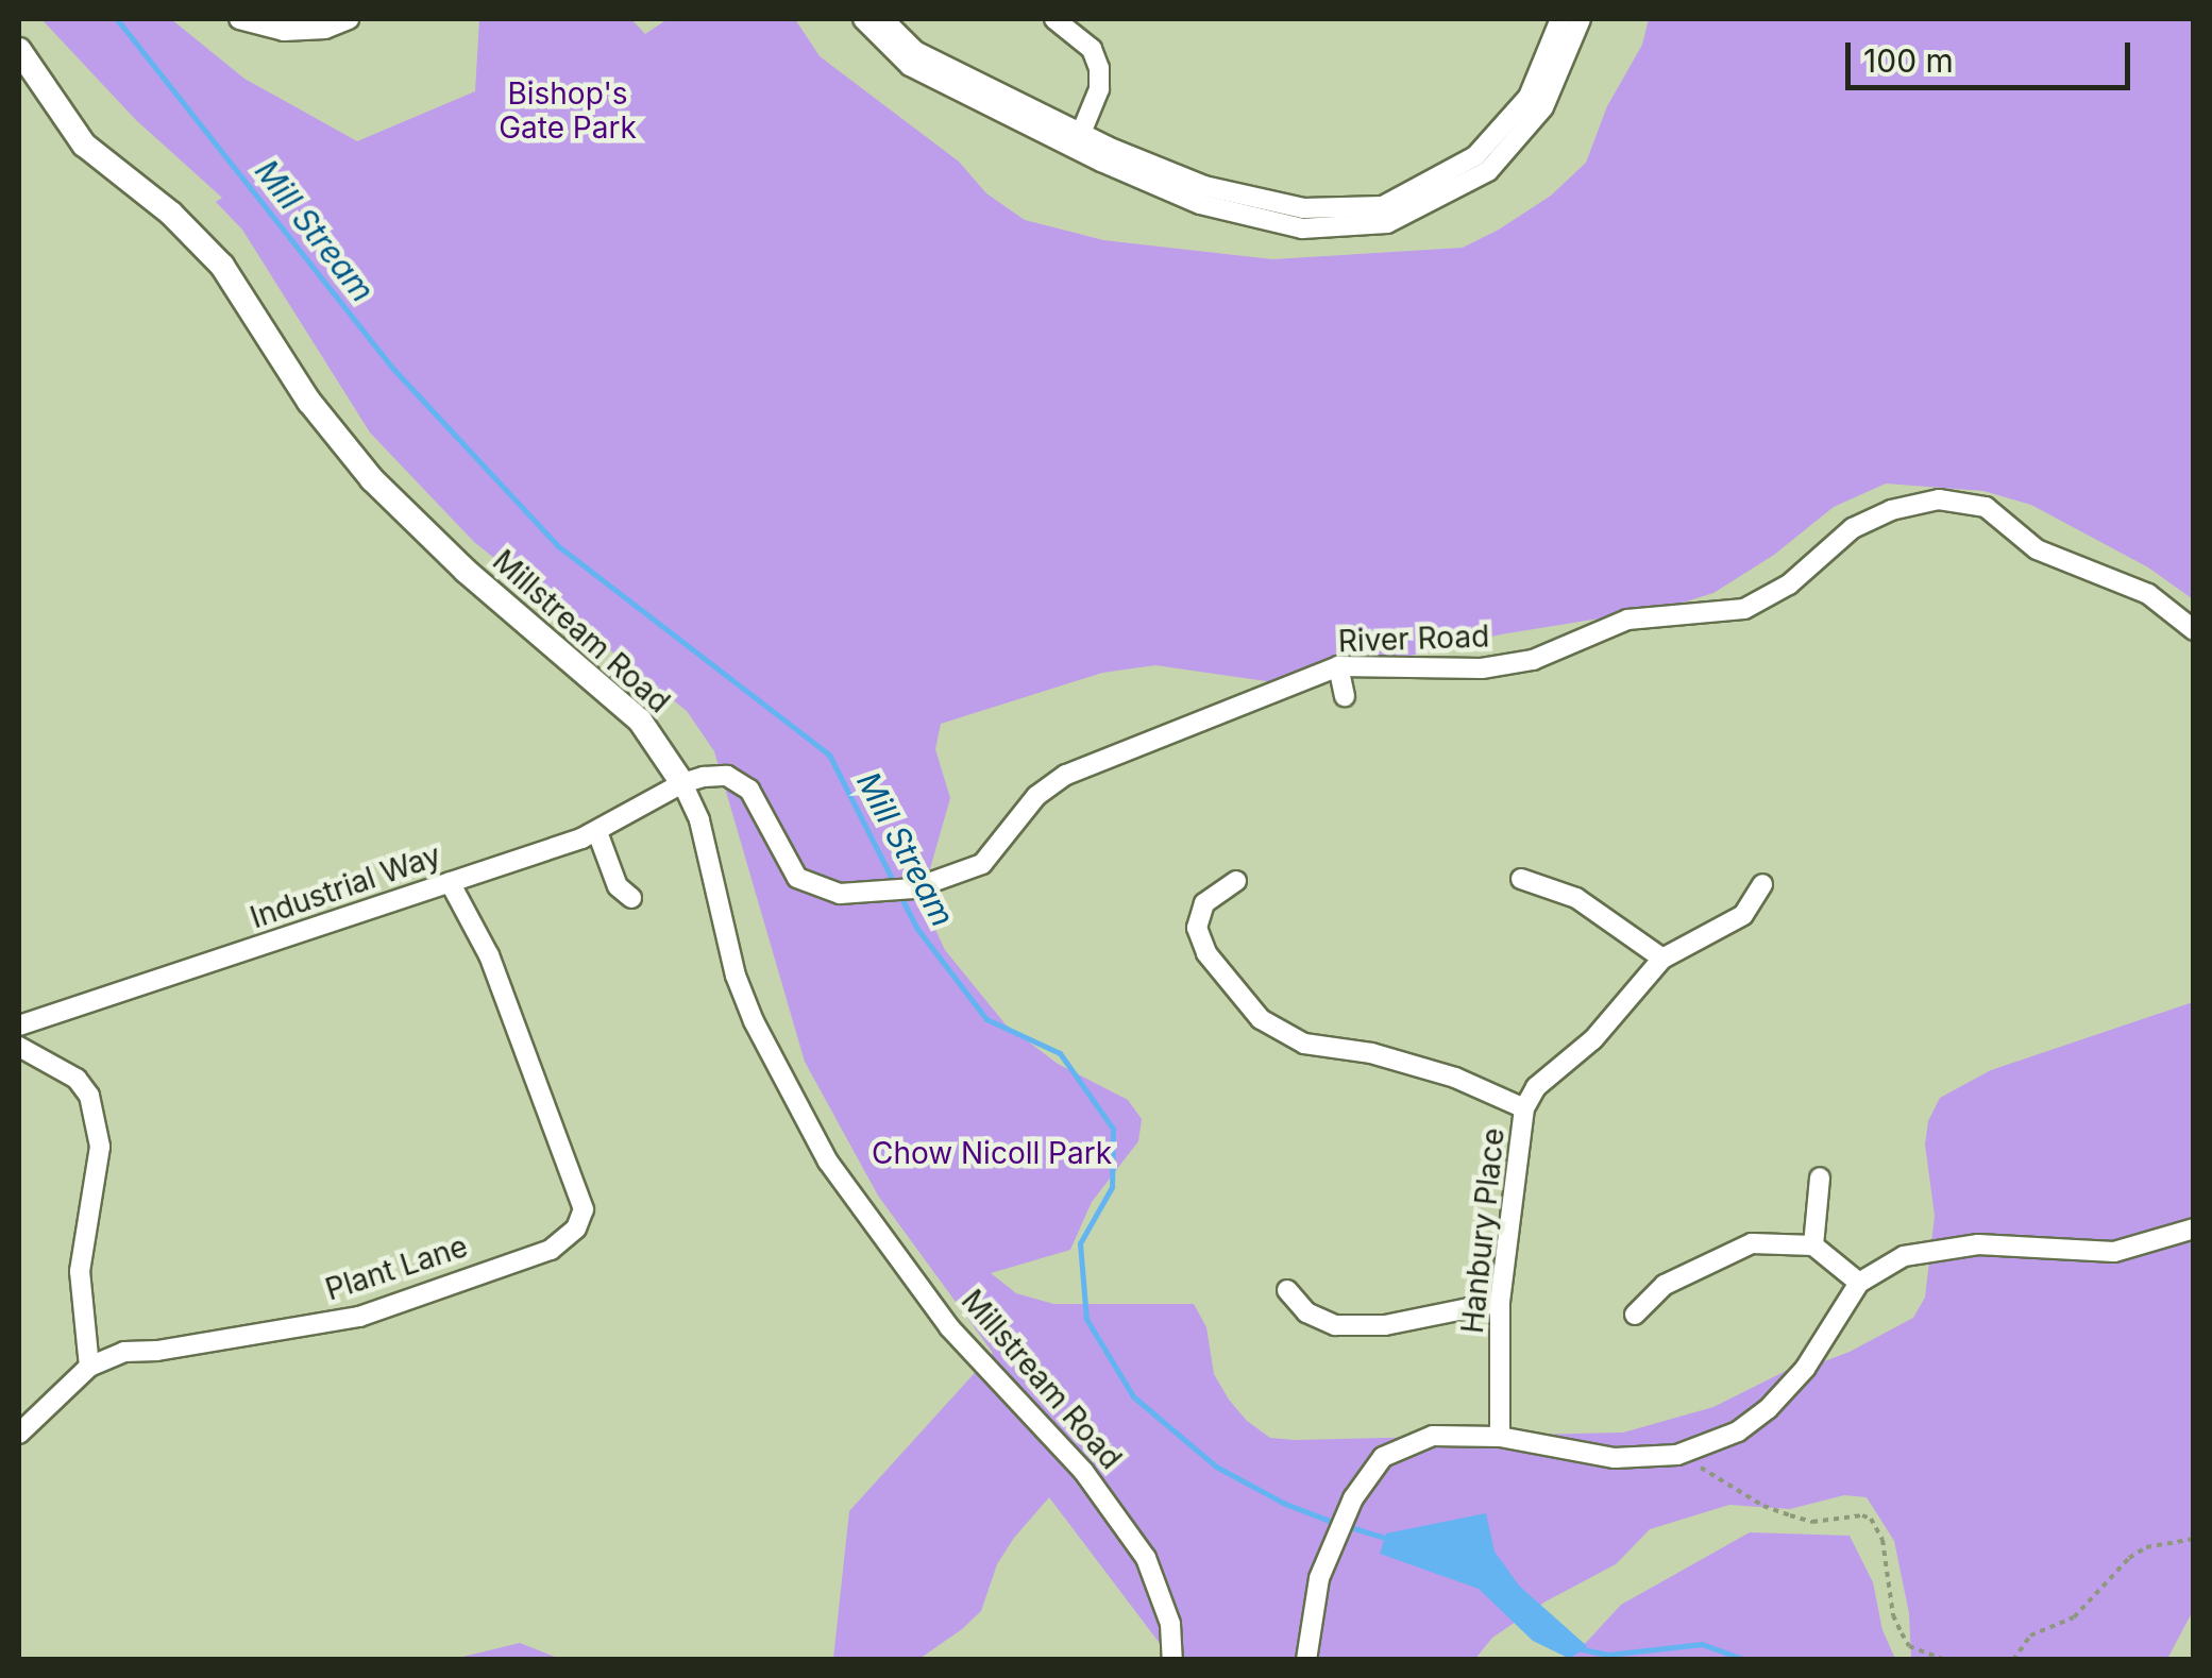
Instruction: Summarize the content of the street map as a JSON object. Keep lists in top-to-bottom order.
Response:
{
  "streets": {
    "main road": ["Millstream Road"],
    "street": [
      "River Road",
      "Industrial Way",
      "Hanbury Place",
      "Plant Lane"
    ]
  },
  "crossings": [
    ["Millstream Road", "River Road"],
    ["Millstream Road", "Industrial Way"],
    ["River Road", "Industrial Way"],
    ["Industrial Way", "Plant Lane"]
  ],
  "water": ["Mill Stream"],
  "parks": ["Bishop's Gate Park", "Chow Nicoll Park"],
  "scale_bar": "100 m"
}
